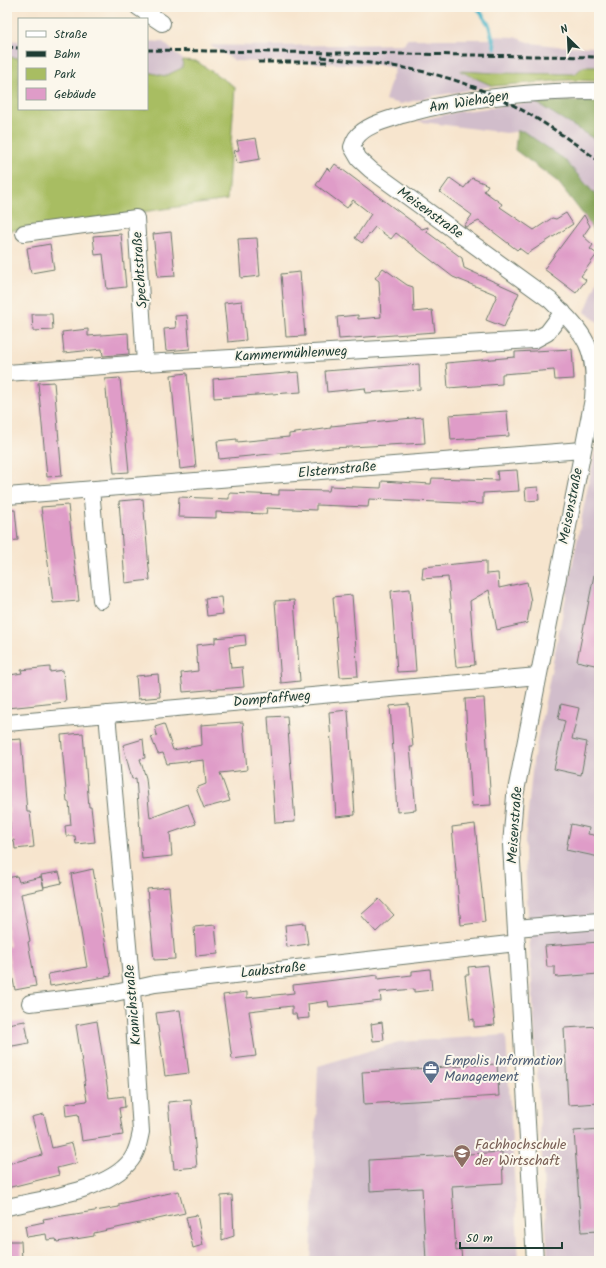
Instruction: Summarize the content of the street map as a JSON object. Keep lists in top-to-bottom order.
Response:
{
  "streets": {
    "street": [
      "Am Wiehagen",
      "Meisenstraße",
      "Spechtstraße",
      "Kammermühlenweg",
      "Elsternstraße",
      "Dompfaffweg",
      "Laubstraße",
      "Kranichstraße"
    ]
  },
  "crossings": [
    ["Am Wiehagen", "Meisenstraße"],
    ["Meisenstraße", "Kammermühlenweg"],
    ["Meisenstraße", "Elsternstraße"],
    ["Meisenstraße", "Dompfaffweg"],
    ["Meisenstraße", "Laubstraße"],
    ["Spechtstraße", "Kammermühlenweg"],
    ["Dompfaffweg", "Kranichstraße"],
    ["Laubstraße", "Kranichstraße"]
  ],
  "places": {
    "office": ["Empolis Information Management"],
    "school or university": ["Fachhochschule der Wirtschaft"]
  },
  "legend": [
    "Straße",
    "Bahn",
    "Park",
    "Gebäude"
  ],
  "scale_bar": "50 m",
  "north": "top left"
}
